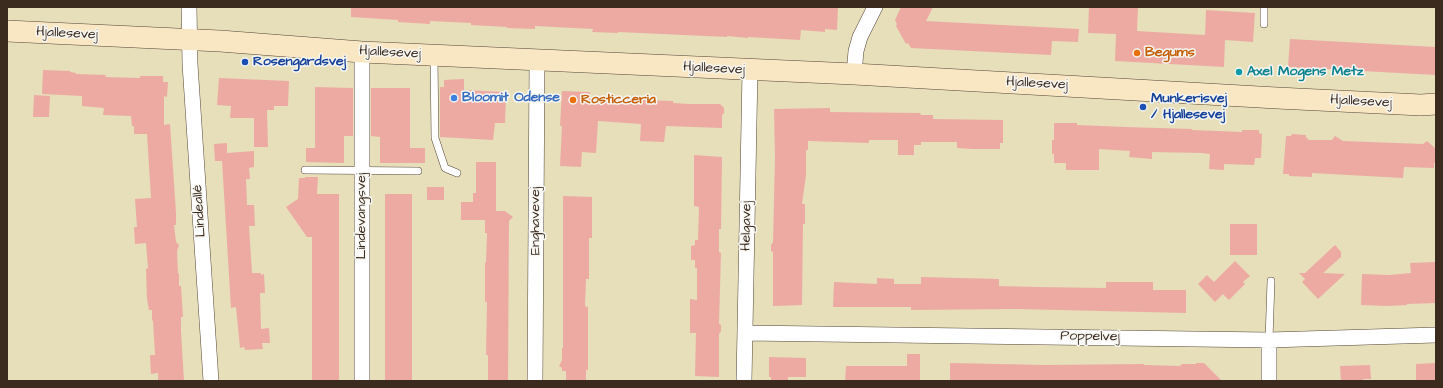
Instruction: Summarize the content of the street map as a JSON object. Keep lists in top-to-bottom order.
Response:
{
  "streets": {
    "street": [
      "Hjallesevej",
      "Lindeallé",
      "Lindevangsvej",
      "Enghavevej",
      "Helgavej",
      "Poppelvej"
    ]
  },
  "crossings": [
    ["Hjallesevej", "Lindeallé"],
    ["Hjallesevej", "Lindevangsvej"],
    ["Hjallesevej", "Enghavevej"],
    ["Hjallesevej", "Helgavej"],
    ["Helgavej", "Poppelvej"]
  ],
  "places": [
    "Begums",
    "Rosengårdsvej",
    "Axel Mogens Metz",
    "Bloomit Odense",
    "Rosticceria",
    "Munkerisvej / Hjallesevej"
  ]
}
